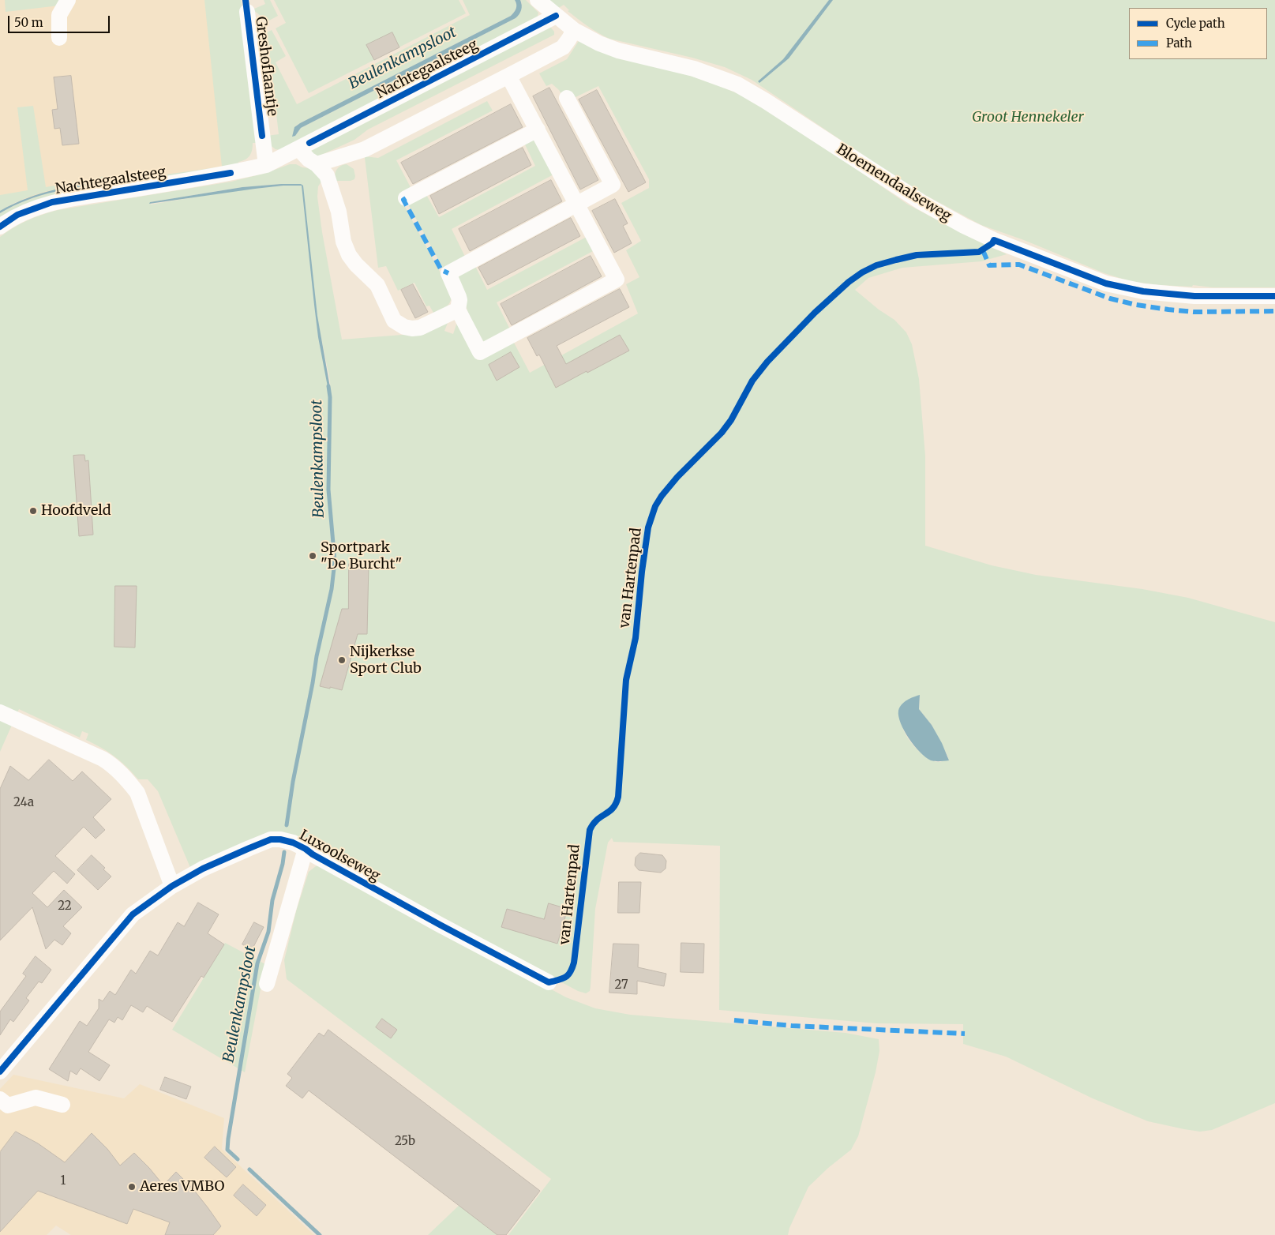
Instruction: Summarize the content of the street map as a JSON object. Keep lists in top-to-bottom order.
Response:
{
  "streets": {
    "street": [
      "Greshoflaantje",
      "Nachtegaalsteeg",
      "Bloemendaalseweg",
      "Luxoolseweg"
    ],
    "cycle path": ["van Hartenpad"]
  },
  "crossings": [
    ["Greshoflaantje", "Nachtegaalsteeg"],
    ["Nachtegaalsteeg", "Bloemendaalseweg"]
  ],
  "water": ["Beulenkampsloot"],
  "parks": ["Groot Hennekeler"],
  "places": [
    "Hoofdveld",
    "Sportpark \"De Burcht\"",
    "Nijkerkse Sport Club",
    "Aeres VMBO"
  ],
  "house_numbers": [
    "24a",
    "22",
    "27",
    "25b",
    "1"
  ],
  "legend": ["Cycle path", "Path"],
  "scale_bar": "50 m"
}
